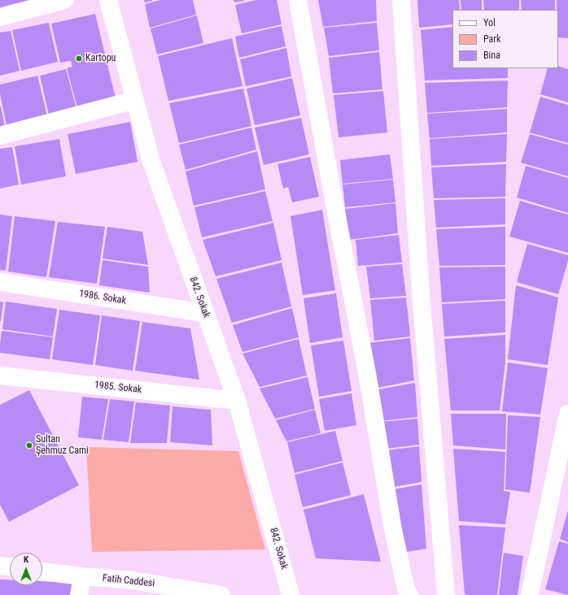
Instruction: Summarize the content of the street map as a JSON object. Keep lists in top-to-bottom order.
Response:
{
  "streets": {
    "street": [
      "1986. Sokak",
      "842. Sokak",
      "1985. Sokak",
      "Fatih Caddesi"
    ]
  },
  "crossings": [
    ["1986. Sokak", "842. Sokak"],
    ["842. Sokak", "1985. Sokak"]
  ],
  "places": ["Kartopu", "Sultan Şehmuz Cami"],
  "legend": ["Yol", "Park", "Bina"],
  "north": "top"
}
